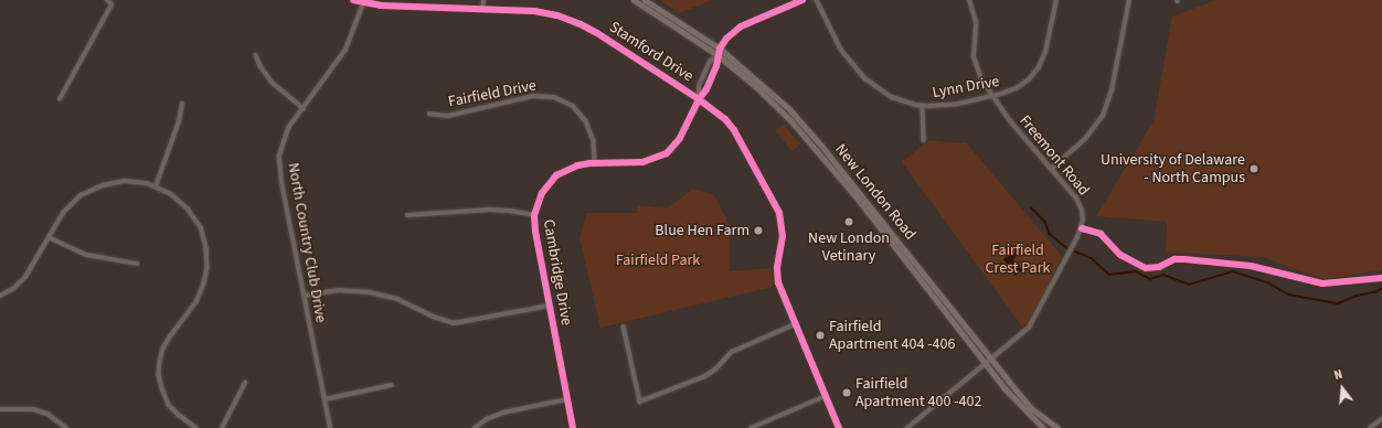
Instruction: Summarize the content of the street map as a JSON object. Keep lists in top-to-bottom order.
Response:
{
  "streets": {
    "main road": ["New London Road"],
    "street": [
      "Stamford Drive",
      "Lynn Drive",
      "Fairfield Drive",
      "Freemont Road",
      "North Country Club Drive",
      "Cambridge Drive"
    ]
  },
  "crossings": [
    ["Stamford Drive", "North Country Club Drive"],
    ["Stamford Drive", "Cambridge Drive"],
    ["Lynn Drive", "Freemont Road"],
    ["Fairfield Drive", "Cambridge Drive"],
    ["Freemont Road", "New London Road"],
    ["New London Road", "Cambridge Drive"]
  ],
  "parks": ["Fairfield Crest Park", "Fairfield Park"],
  "places": [
    "University of Delaware - North Campus",
    "New London Vetinary",
    "Blue Hen Farm",
    "Fairfield Apartment 404 -406",
    "Fairfield Apartment 400 -402"
  ],
  "north": "top"
}
